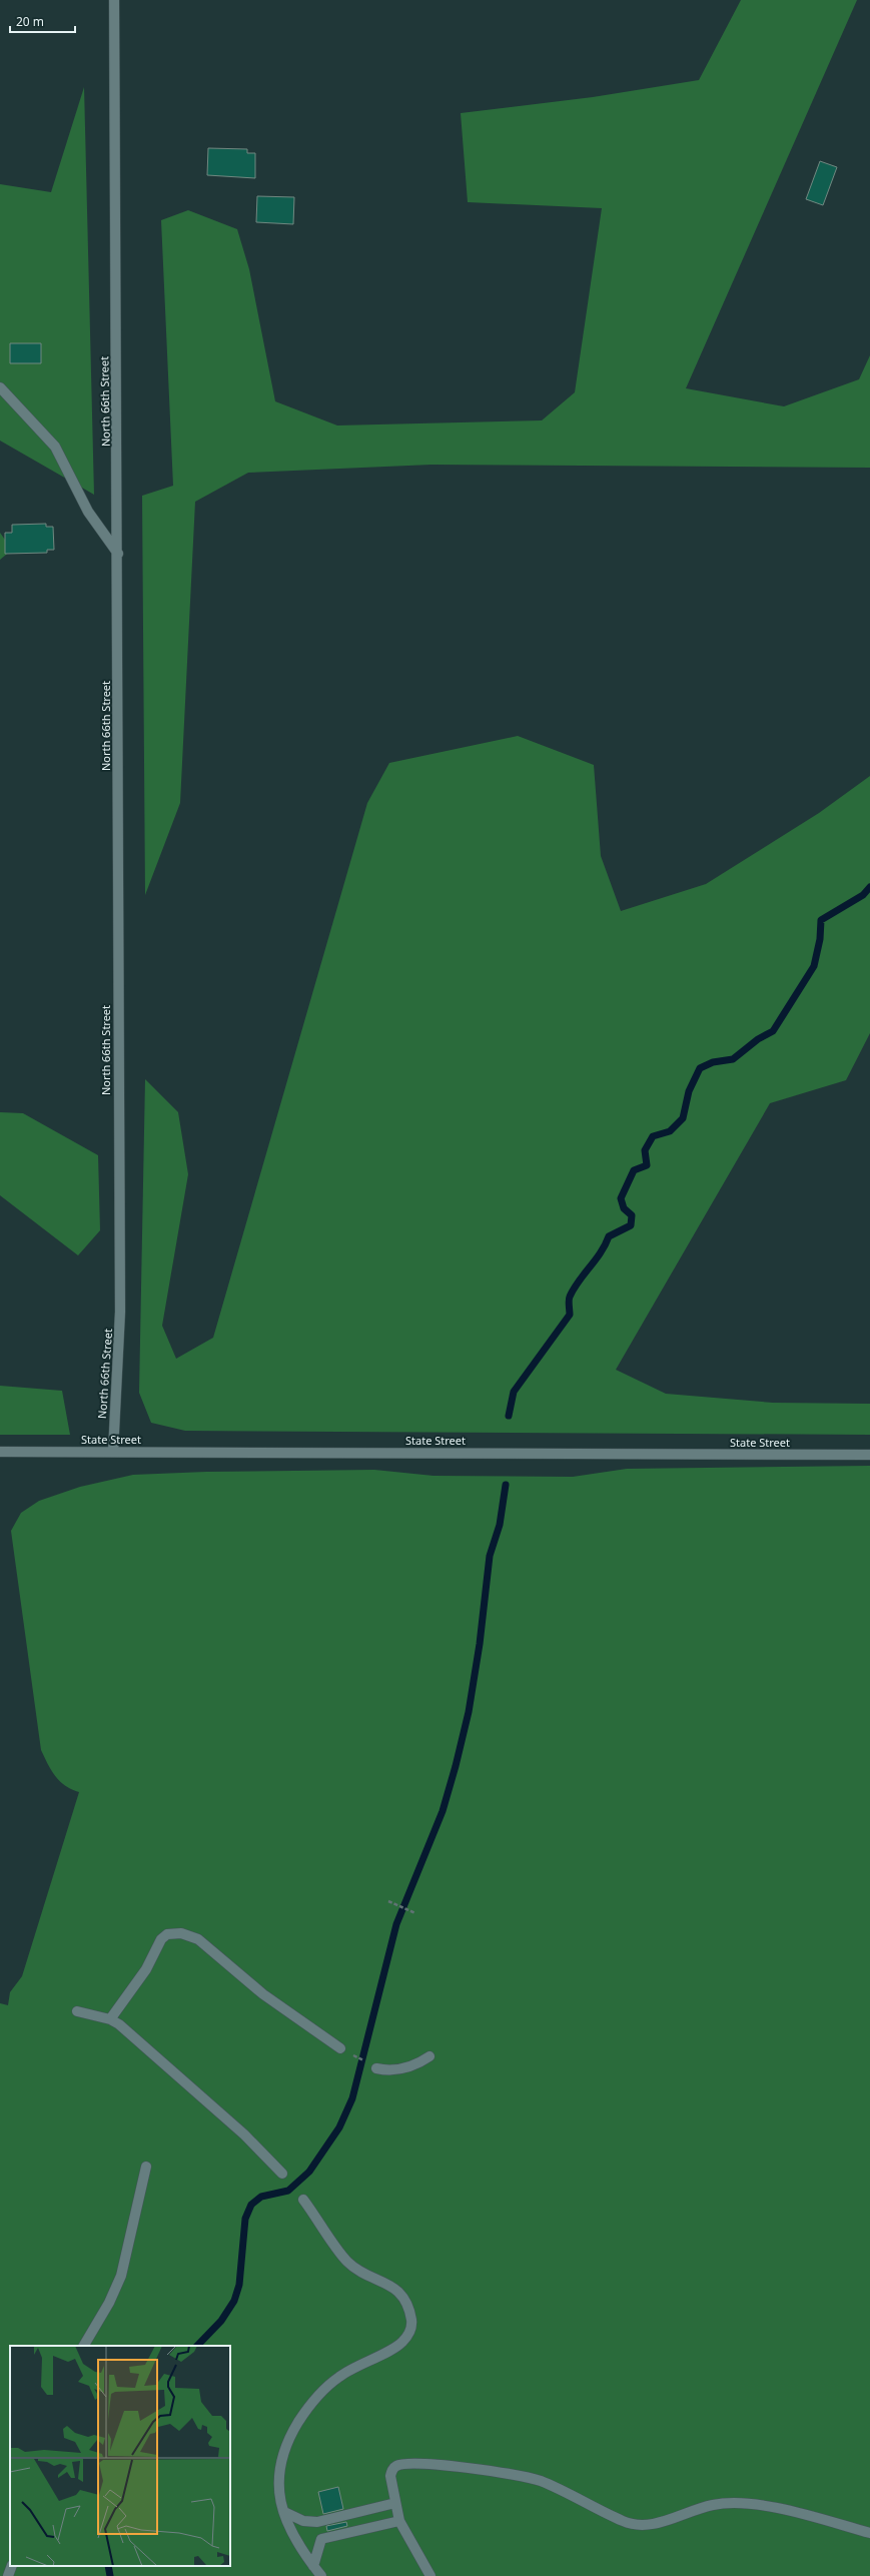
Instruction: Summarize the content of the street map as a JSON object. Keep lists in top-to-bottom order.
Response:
{
  "streets": {
    "street": ["North 66th Street", "State Street"]
  },
  "crossings": [
    ["North 66th Street", "State Street"]
  ],
  "scale_bar": "20 m"
}
